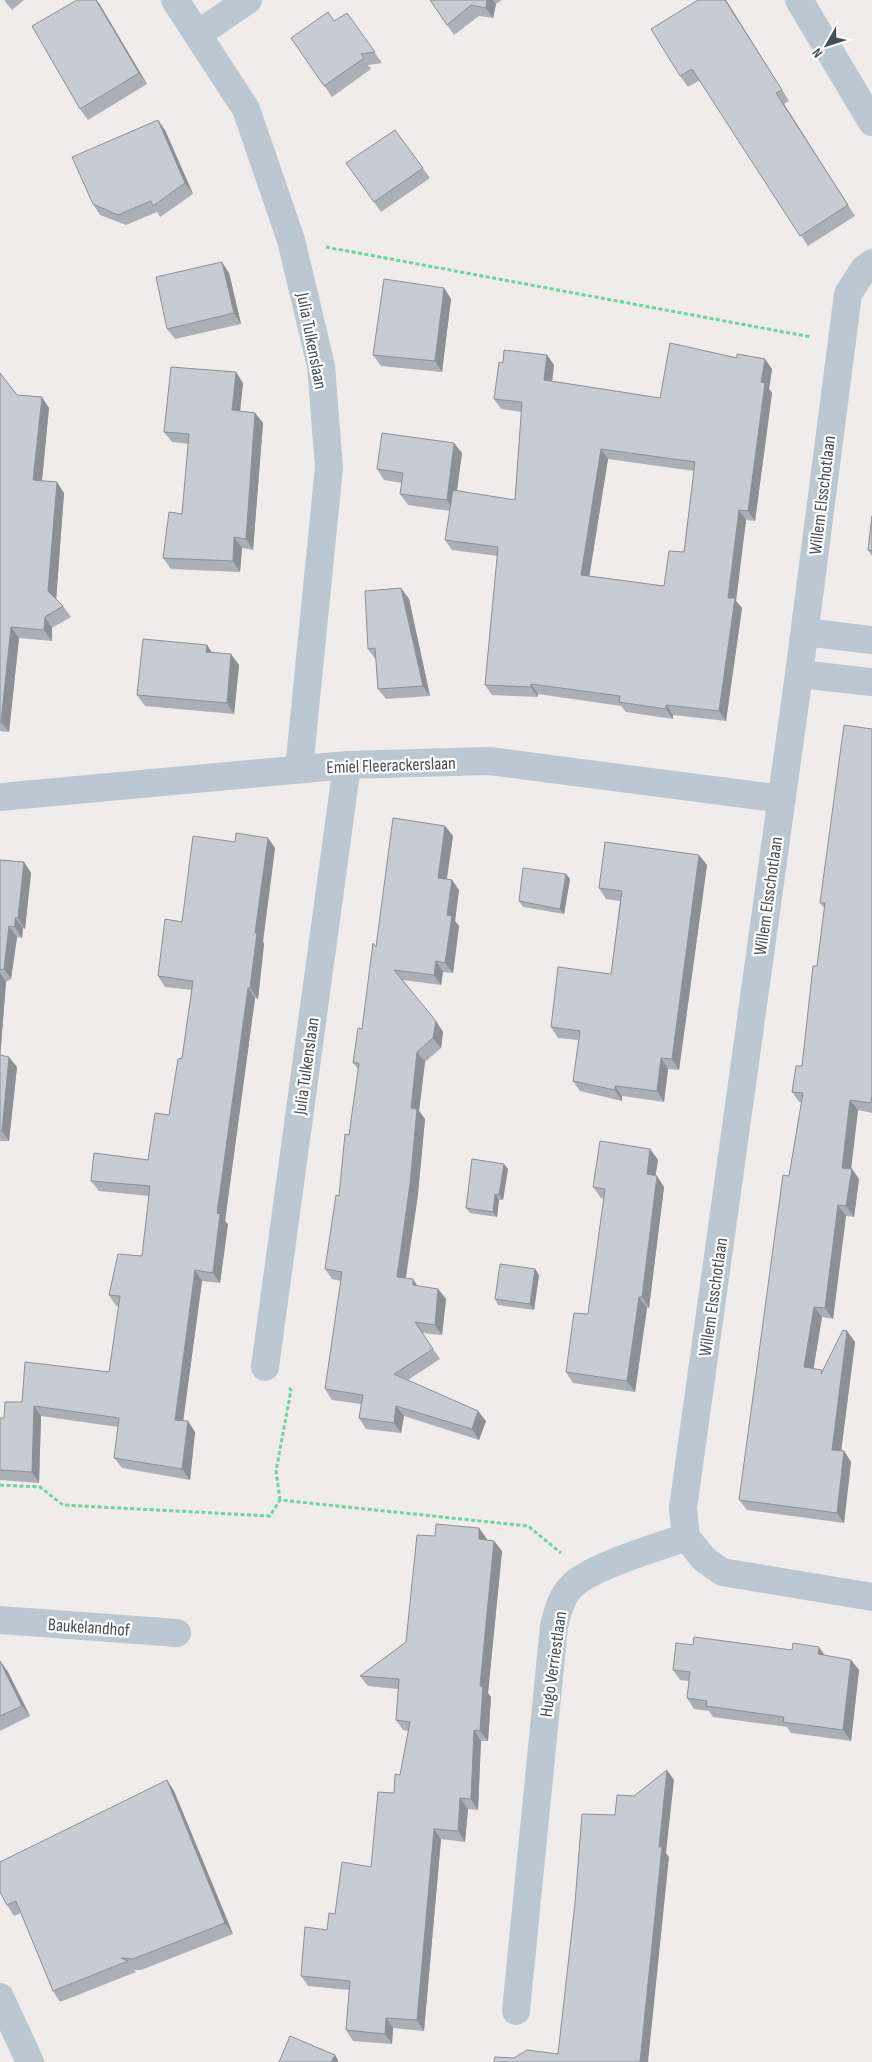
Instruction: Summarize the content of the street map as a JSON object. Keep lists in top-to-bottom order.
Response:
{
  "streets": {
    "street": [
      "Julia Tulkenslaan",
      "Willem Elsschotlaan",
      "Emiel Fleerackerslaan",
      "Baukelandhof",
      "Hugo Verriestlaan"
    ]
  },
  "crossings": [
    ["Julia Tulkenslaan", "Emiel Fleerackerslaan"],
    ["Willem Elsschotlaan", "Emiel Fleerackerslaan"],
    ["Willem Elsschotlaan", "Hugo Verriestlaan"]
  ],
  "north": "bottom left"
}
